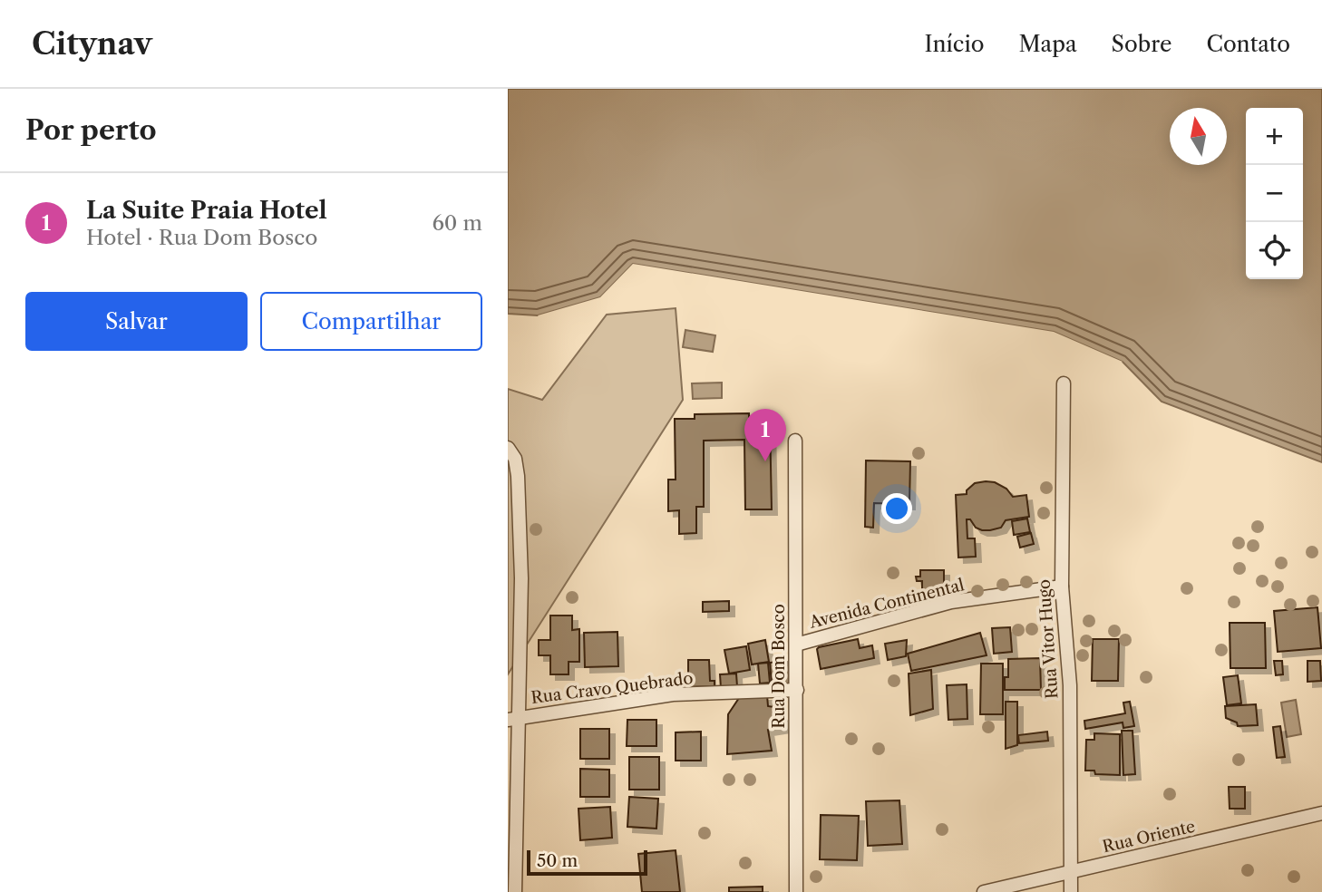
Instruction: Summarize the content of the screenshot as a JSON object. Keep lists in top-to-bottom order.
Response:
{
  "streets": {
    "street": [
      "Avenida Continental",
      "Rua Vitor Hugo",
      "Rua Dom Bosco",
      "Rua Cravo Quebrado",
      "Rua Oriente"
    ]
  },
  "crossings": [
    ["Avenida Continental", "Rua Vitor Hugo"],
    ["Avenida Continental", "Rua Dom Bosco"],
    ["Rua Vitor Hugo", "Rua Oriente"],
    ["Rua Dom Bosco", "Rua Cravo Quebrado"]
  ],
  "scale_bar": "50 m",
  "north": "top",
  "page": {
    "header": "Citynav",
    "nav": [
      "Início",
      "Mapa",
      "Sobre",
      "Contato"
    ],
    "heading": "Por perto",
    "map_buttons": ["+", "−"],
    "list": [
      {
        "mark": "1",
        "name": "La Suite Praia Hotel",
        "note": "Hotel · Rua Dom Bosco",
        "value": "60 m"
      }
    ],
    "buttons": ["Salvar", "Compartilhar"],
    "pins": "1",
    "scale": "50 m"
  }
}
